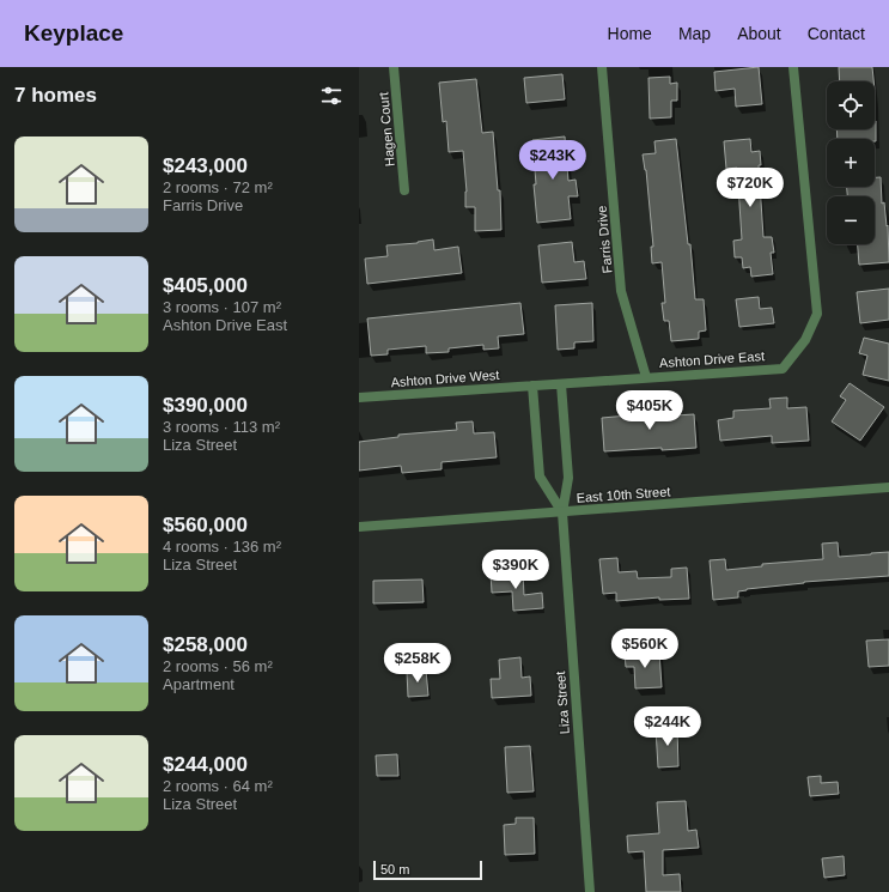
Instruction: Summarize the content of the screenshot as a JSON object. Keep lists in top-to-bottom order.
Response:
{
  "streets": {
    "street": [
      "Hagen Court",
      "Farris Drive",
      "Ashton Drive East",
      "Ashton Drive West",
      "East 10th Street",
      "Liza Street"
    ]
  },
  "crossings": [
    ["Farris Drive", "Ashton Drive East"],
    ["Ashton Drive East", "Ashton Drive West"],
    ["Ashton Drive East", "Liza Street"],
    ["East 10th Street", "Liza Street"]
  ],
  "scale_bar": "50 m",
  "page": {
    "header": "Keyplace",
    "nav": [
      "Home",
      "Map",
      "About",
      "Contact"
    ],
    "heading": "7 homes",
    "map_buttons": ["+", "−"],
    "list": [
      {
        "name": "$243,000",
        "note": "2 rooms · 72 m² · Farris Drive"
      },
      {
        "name": "$405,000",
        "note": "3 rooms · 107 m² · Ashton Drive East"
      },
      {
        "name": "$390,000",
        "note": "3 rooms · 113 m² · Liza Street"
      },
      {
        "name": "$560,000",
        "note": "4 rooms · 136 m² · Liza Street"
      },
      {
        "name": "$258,000",
        "note": "2 rooms · 56 m² · Apartment"
      },
      {
        "name": "$244,000",
        "note": "2 rooms · 64 m² · Liza Street"
      }
    ],
    "price": [
      "$243K",
      "$720K",
      "$405K",
      "$390K",
      "$560K",
      "$258K",
      "$244K"
    ],
    "scale": "50 m"
  }
}
